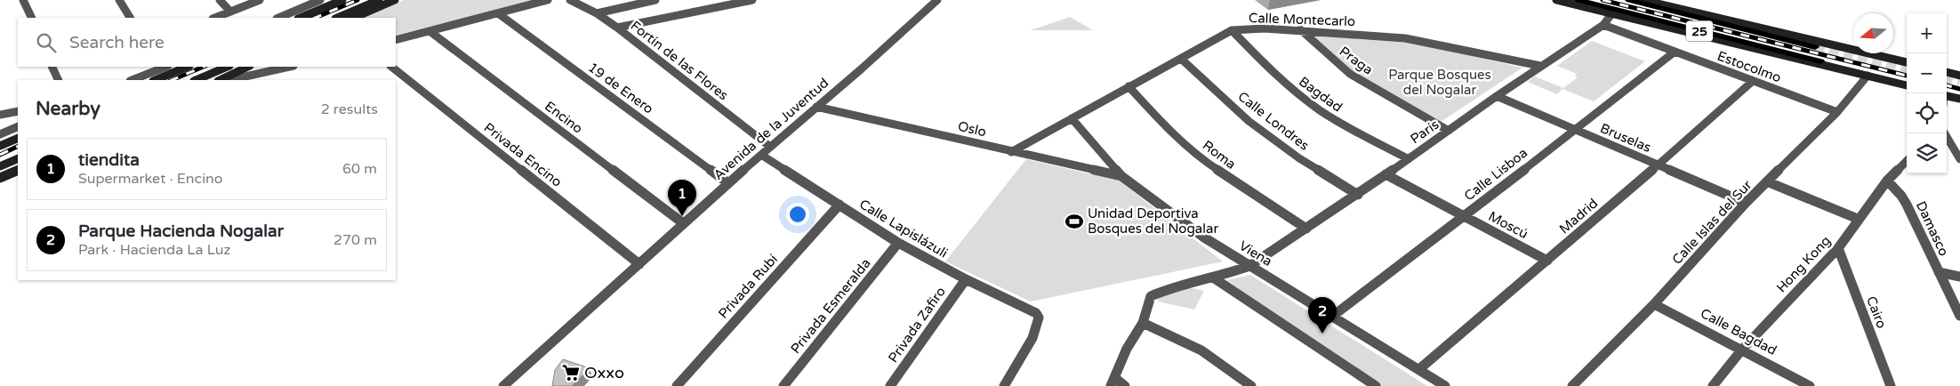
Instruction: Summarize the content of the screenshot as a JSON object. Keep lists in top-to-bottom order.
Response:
{
  "streets": {
    "main road": ["25"],
    "street": [
      "Calle Montecarlo",
      "Fortín de las Flores",
      "Praga",
      "Estocolmo",
      "19 de Enero",
      "Bagdad",
      "Encino",
      "Calle Londres",
      "Avenida de la Juventud",
      "Oslo",
      "París",
      "Bruselas",
      "Privada Encino",
      "Roma",
      "Calle Lisboa",
      "Madrid",
      "Calle Islas del Sur",
      "Moscú",
      "Calle Lapislázuli",
      "Damasco",
      "Viena",
      "Hong Kong",
      "Privada Rubí",
      "Privada Esmeralda",
      "Cairo",
      "Privada Zafiro",
      "Calle Bagdad"
    ]
  },
  "crossings": [
    ["Calle Montecarlo", "Praga"],
    ["Calle Montecarlo", "Bagdad"],
    ["Calle Montecarlo", "Calle Londres"],
    ["Calle Montecarlo", "Oslo"],
    ["Calle Montecarlo", "París"],
    ["Calle Montecarlo", "Roma"],
    ["Calle Montecarlo", "Viena"],
    ["Fortín de las Flores", "Avenida de la Juventud"],
    ["Praga", "París"],
    ["Estocolmo", "París"],
    ["Estocolmo", "Calle Lisboa"],
    ["Estocolmo", "Madrid"],
    ["Estocolmo", "Calle Islas del Sur"],
    ["19 de Enero", "Avenida de la Juventud"],
    ["Bagdad", "París"],
    ["Encino", "Avenida de la Juventud"],
    ["Calle Londres", "París"],
    ["Avenida de la Juventud", "Oslo"],
    ["Avenida de la Juventud", "Privada Encino"],
    ["Avenida de la Juventud", "Calle Lapislázuli"],
    ["Oslo", "Viena"],
    ["París", "Bruselas"],
    ["París", "Roma"],
    ["París", "Moscú"],
    ["París", "Viena"],
    ["Bruselas", "Calle Lisboa"],
    ["Bruselas", "Madrid"],
    ["Bruselas", "Calle Islas del Sur"],
    ["Calle Lisboa", "Moscú"],
    ["Calle Lisboa", "Viena"],
    ["Madrid", "Moscú"],
    ["Madrid", "Viena"],
    ["Calle Islas del Sur", "Calle Bagdad"],
    ["Calle Lapislázuli", "Privada Rubí"],
    ["Calle Lapislázuli", "Privada Esmeralda"],
    ["Calle Lapislázuli", "Privada Zafiro"],
    ["Damasco", "Hong Kong"],
    ["Hong Kong", "Cairo"],
    ["Hong Kong", "Calle Bagdad"]
  ],
  "parks": ["Parque Bosques del Nogalar"],
  "places": {
    "sports": ["Unidad Deportiva Bosques del Nogalar"],
    "supermarket": ["Oxxo"]
  },
  "north": "left",
  "page": {
    "map_buttons": ["+", "−"],
    "search": "Search here",
    "heading": ["Nearby", "2 results"],
    "list": [
      {
        "mark": "1",
        "name": "tiendita",
        "note": "Supermarket · Encino",
        "value": "60 m"
      },
      {
        "mark": "2",
        "name": "Parque Hacienda Nogalar",
        "note": "Park · Hacienda La Luz",
        "value": "270 m"
      }
    ],
    "pins": ["1", "2"]
  }
}
